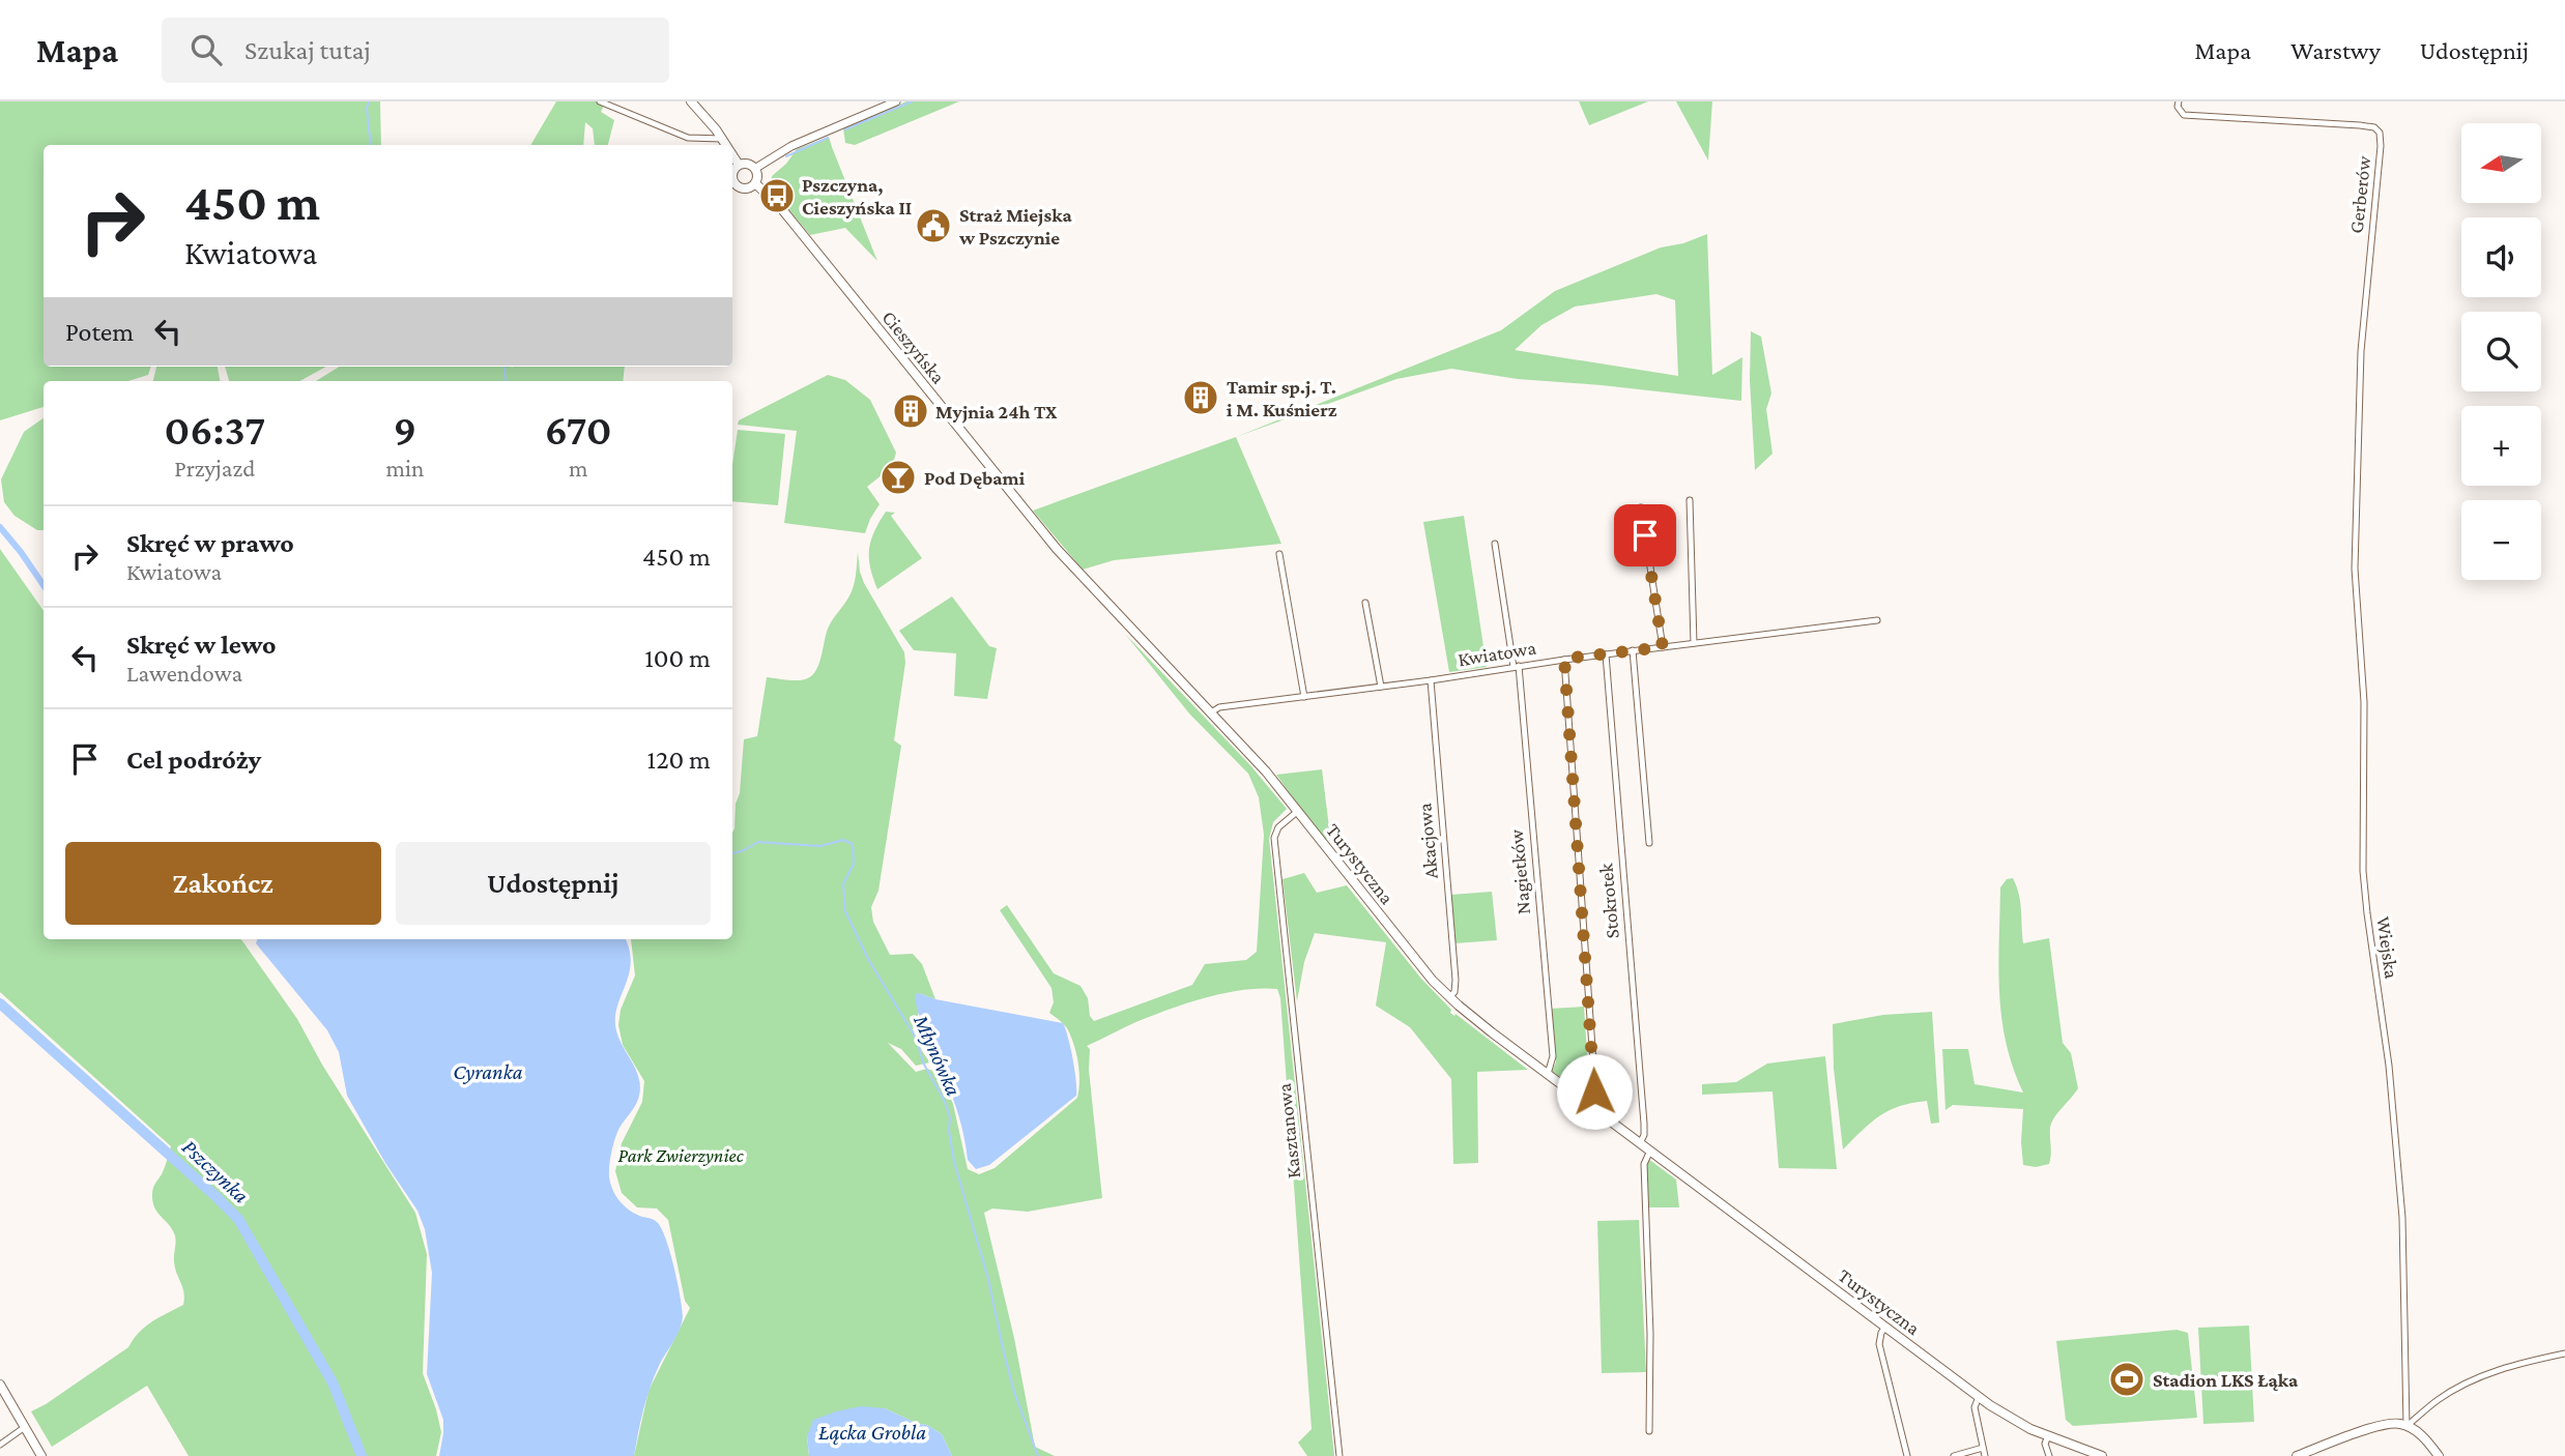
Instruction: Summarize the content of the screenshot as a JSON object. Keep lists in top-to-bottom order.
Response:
{
  "streets": {
    "main road": ["Cieszyńska", "Turystyczna"],
    "street": [
      "Gerberów",
      "Kwiatowa",
      "Akacjowa",
      "Nagietków",
      "Stokrotek",
      "Wiejska",
      "Kasztanowa"
    ]
  },
  "crossings": [
    ["Gerberów", "Wiejska"],
    ["Cieszyńska", "Turystyczna"],
    ["Kwiatowa", "Akacjowa"],
    ["Kwiatowa", "Turystyczna"],
    ["Kwiatowa", "Nagietków"],
    ["Kwiatowa", "Stokrotek"],
    ["Akacjowa", "Turystyczna"],
    ["Turystyczna", "Nagietków"],
    ["Turystyczna", "Stokrotek"],
    ["Turystyczna", "Kasztanowa"]
  ],
  "water": [
    "Młynówka",
    "Cyranka",
    "Pszczynka",
    "Łącka Grobla"
  ],
  "parks": ["Park Zwierzyniec"],
  "places": {
    "bus stop": ["Pszczyna, Cieszyńska II"],
    "public building": ["Straż Miejska w Pszczynie"],
    "building": ["Tamir sp.j. T. i M. Kuśnierz", "Myjnia 24h TX"],
    "bar": ["Pod Dębami"],
    "sports": ["Stadion LKS Łąka"]
  },
  "north": "left",
  "page": {
    "header": "Mapa",
    "search": "Szukaj tutaj",
    "nav": ["Mapa", "Warstwy", "Udostępnij"],
    "map_buttons": ["+", "−"],
    "turn": ["450 m", "Kwiatowa"],
    "then": "Potem",
    "eta": [
      "06:37",
      "Przyjazd",
      "9",
      "min",
      "670",
      "m"
    ],
    "list": [
      {
        "name": "Skręć w prawo",
        "note": "Kwiatowa",
        "value": "450 m"
      },
      {
        "name": "Skręć w lewo",
        "note": "Lawendowa",
        "value": "100 m"
      },
      {
        "name": "Cel podróży",
        "value": "120 m"
      }
    ],
    "buttons": ["Zakończ", "Udostępnij"]
  }
}
